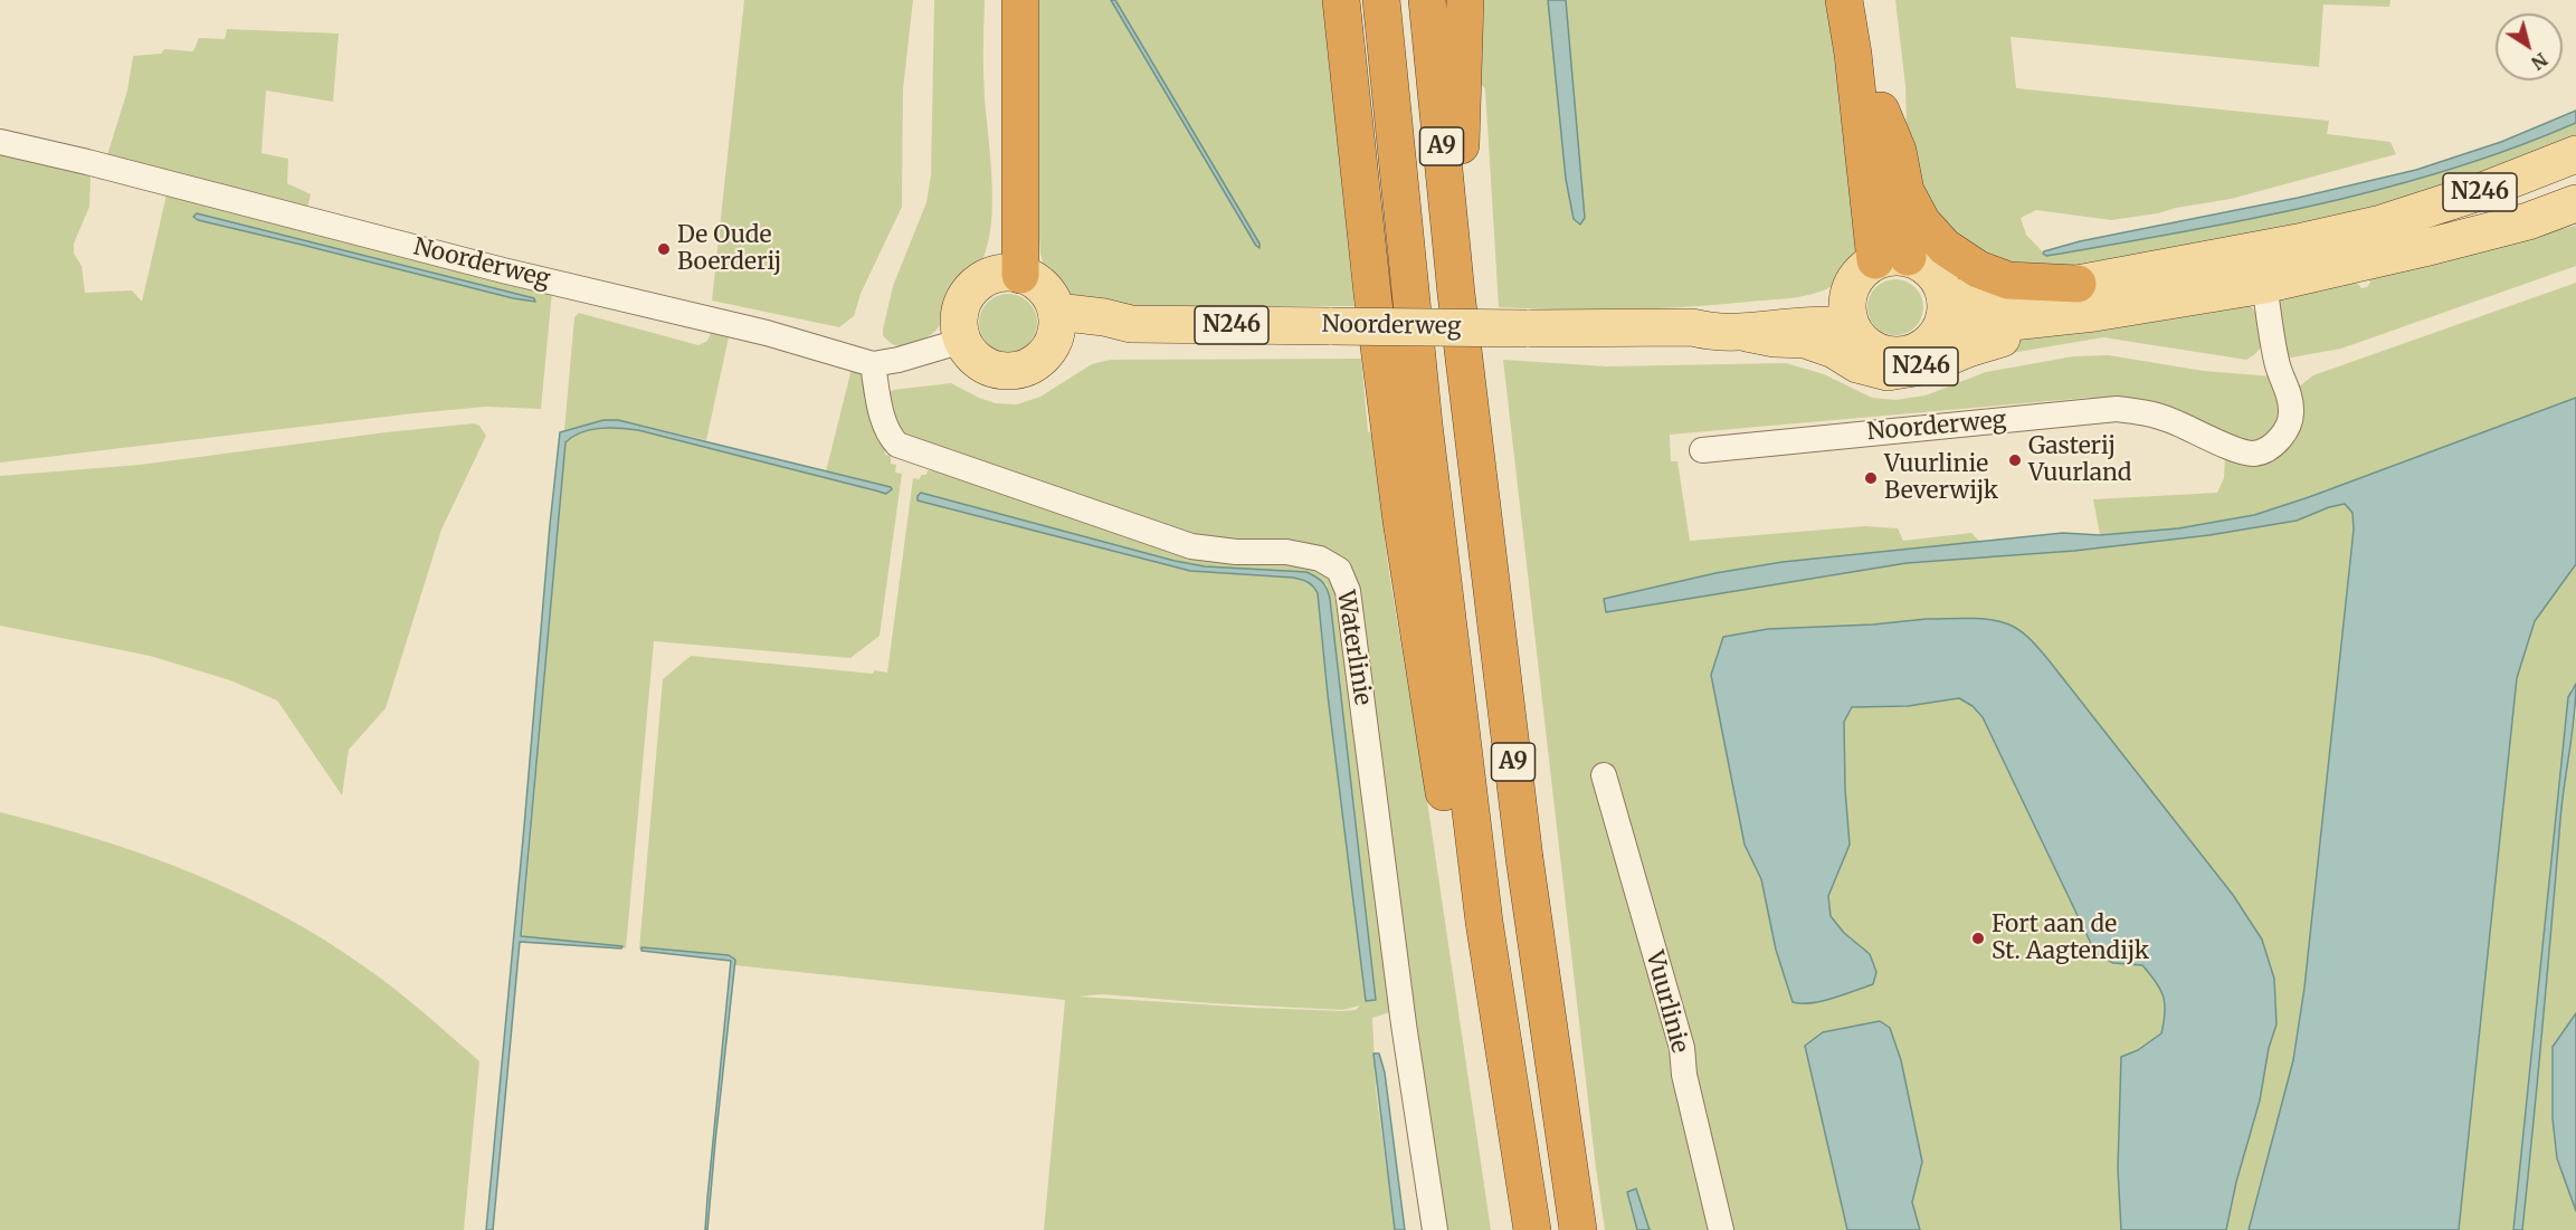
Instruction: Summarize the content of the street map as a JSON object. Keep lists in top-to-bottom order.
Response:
{
  "streets": {
    "highway": ["A9"],
    "main road": ["N246", "Noorderweg"],
    "street": ["Waterlinie", "Vuurlinie"]
  },
  "crossings": [
    ["N246", "Noorderweg"],
    ["Noorderweg", "Waterlinie"]
  ],
  "places": [
    "De Oude Boerderij",
    "Gasterij Vuurland",
    "Vuurlinie Beverwijk",
    "Fort aan de St. Aagtendijk"
  ],
  "north": "bottom right"
}
